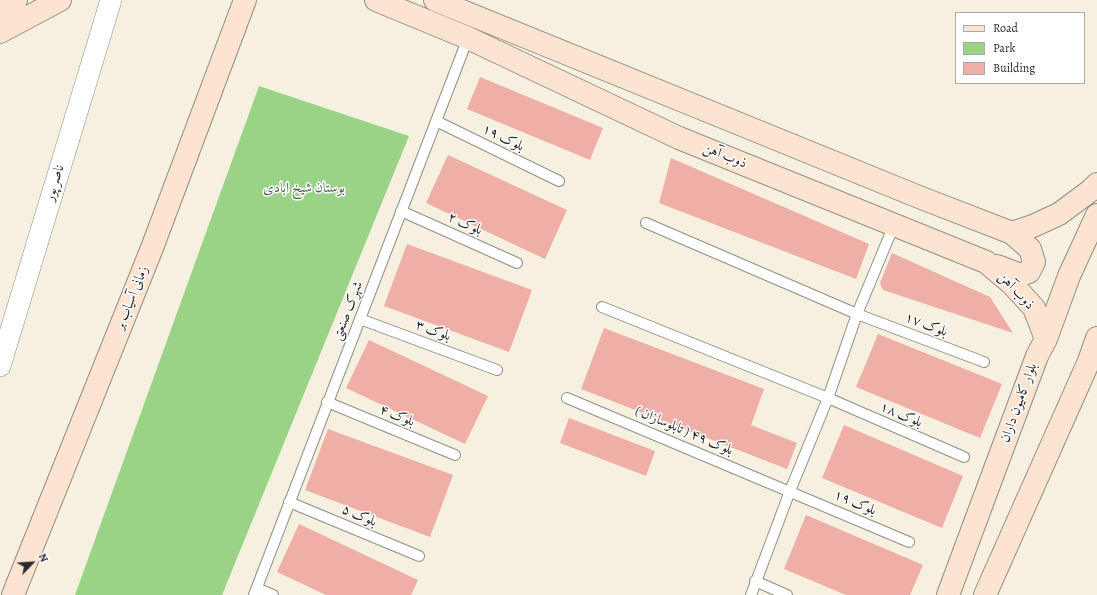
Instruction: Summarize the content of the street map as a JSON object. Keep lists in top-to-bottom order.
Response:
{
  "streets": {
    "main road": ["ذوب آهن", "زمانی آسیاب بر", "بلوار کامیون داران"],
    "street": ["ناصر پور"],
    "lane": [
      "بلوک ۱۹",
      "بلوک ۲",
      "شهرک صنعتی",
      "بلوک ۱۷",
      "بلوک ۳",
      "بلوک ۱۸",
      "بلوک ۴",
      "بلوک ۴۹ ( تابلوسازان )",
      "بلوک ۵"
    ]
  },
  "crossings": [
    ["بلوک ۱۹", "شهرک صنعتی"],
    ["بلوک ۱۹", "بلوک ۴۹ ( تابلوسازان )"],
    ["ذوب آهن", "شهرک صنعتی"],
    ["ذوب آهن", "بلوار کامیون داران"],
    ["بلوک ۲", "شهرک صنعتی"],
    ["شهرک صنعتی", "بلوک ۳"],
    ["شهرک صنعتی", "بلوک ۴"],
    ["شهرک صنعتی", "بلوک ۵"]
  ],
  "parks": ["بوستان شیخ ابادی"],
  "legend": ["Road", "Park", "Building"],
  "north": "top right"
}
